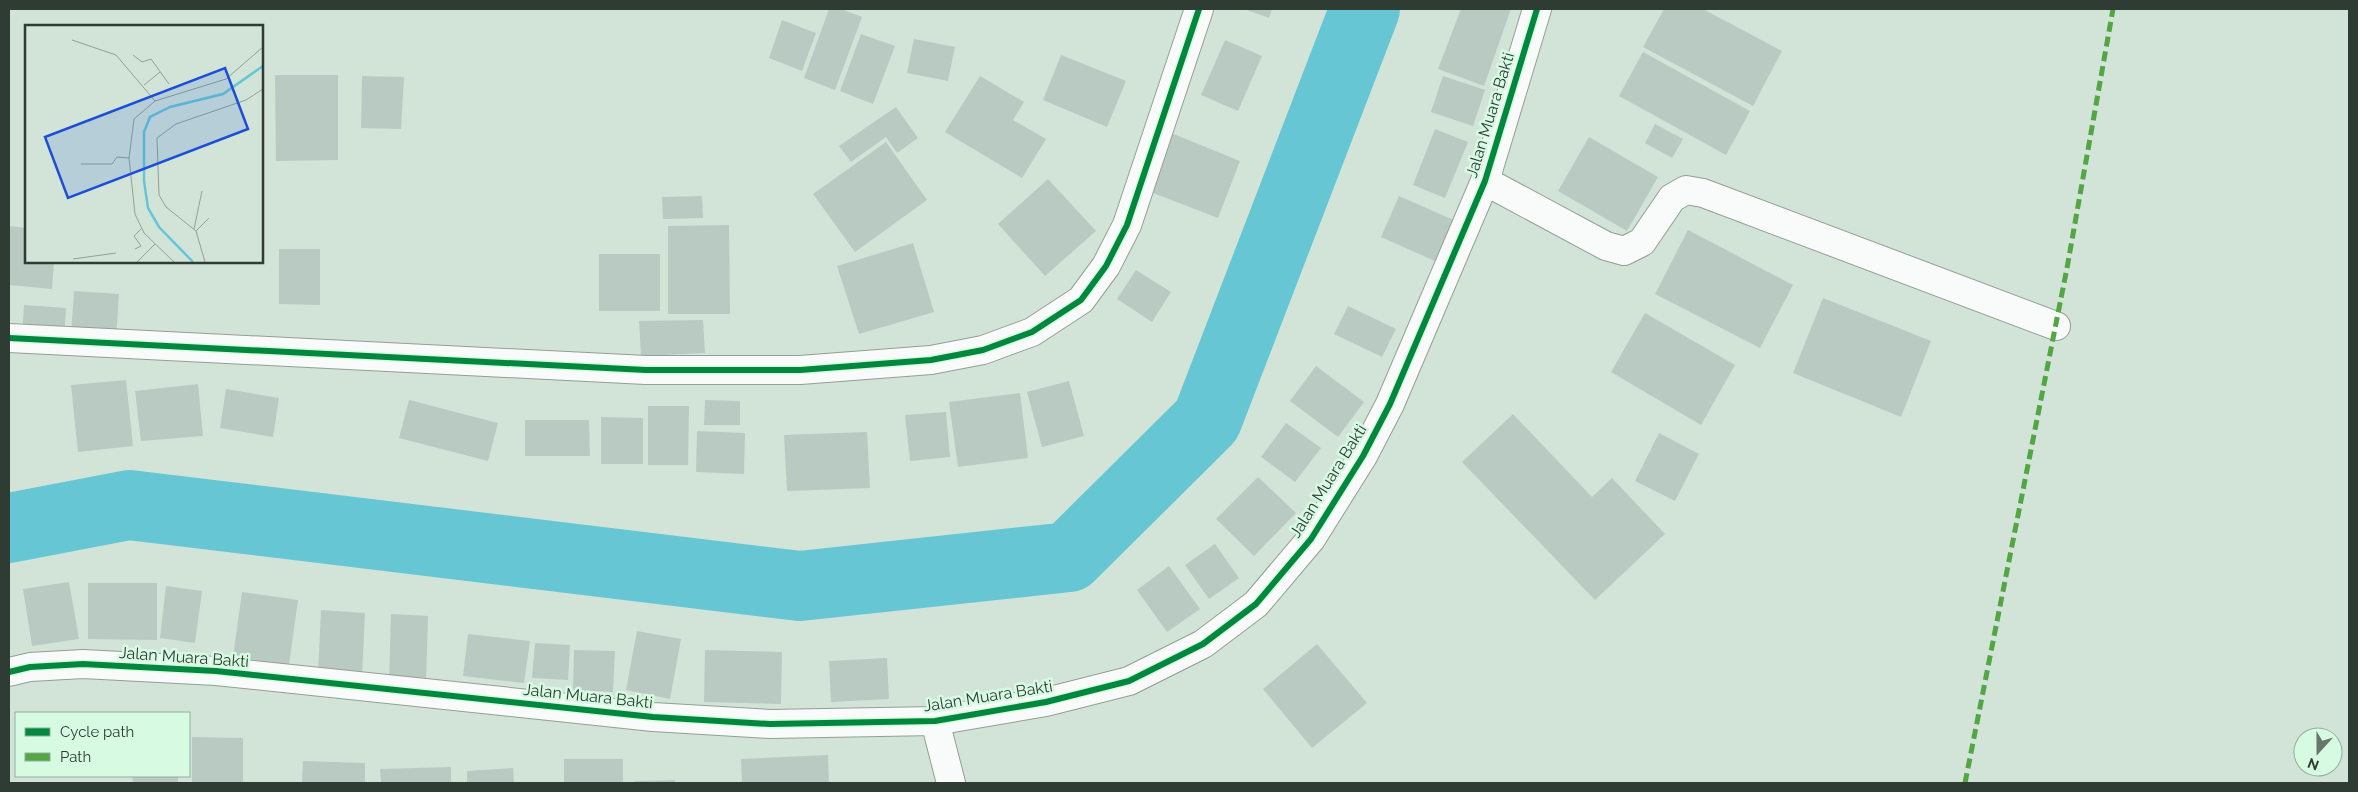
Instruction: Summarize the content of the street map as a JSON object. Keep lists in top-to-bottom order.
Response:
{
  "streets": {
    "street": ["Jalan Muara Bakti"]
  },
  "legend": ["Cycle path", "Path"],
  "north": "bottom"
}
